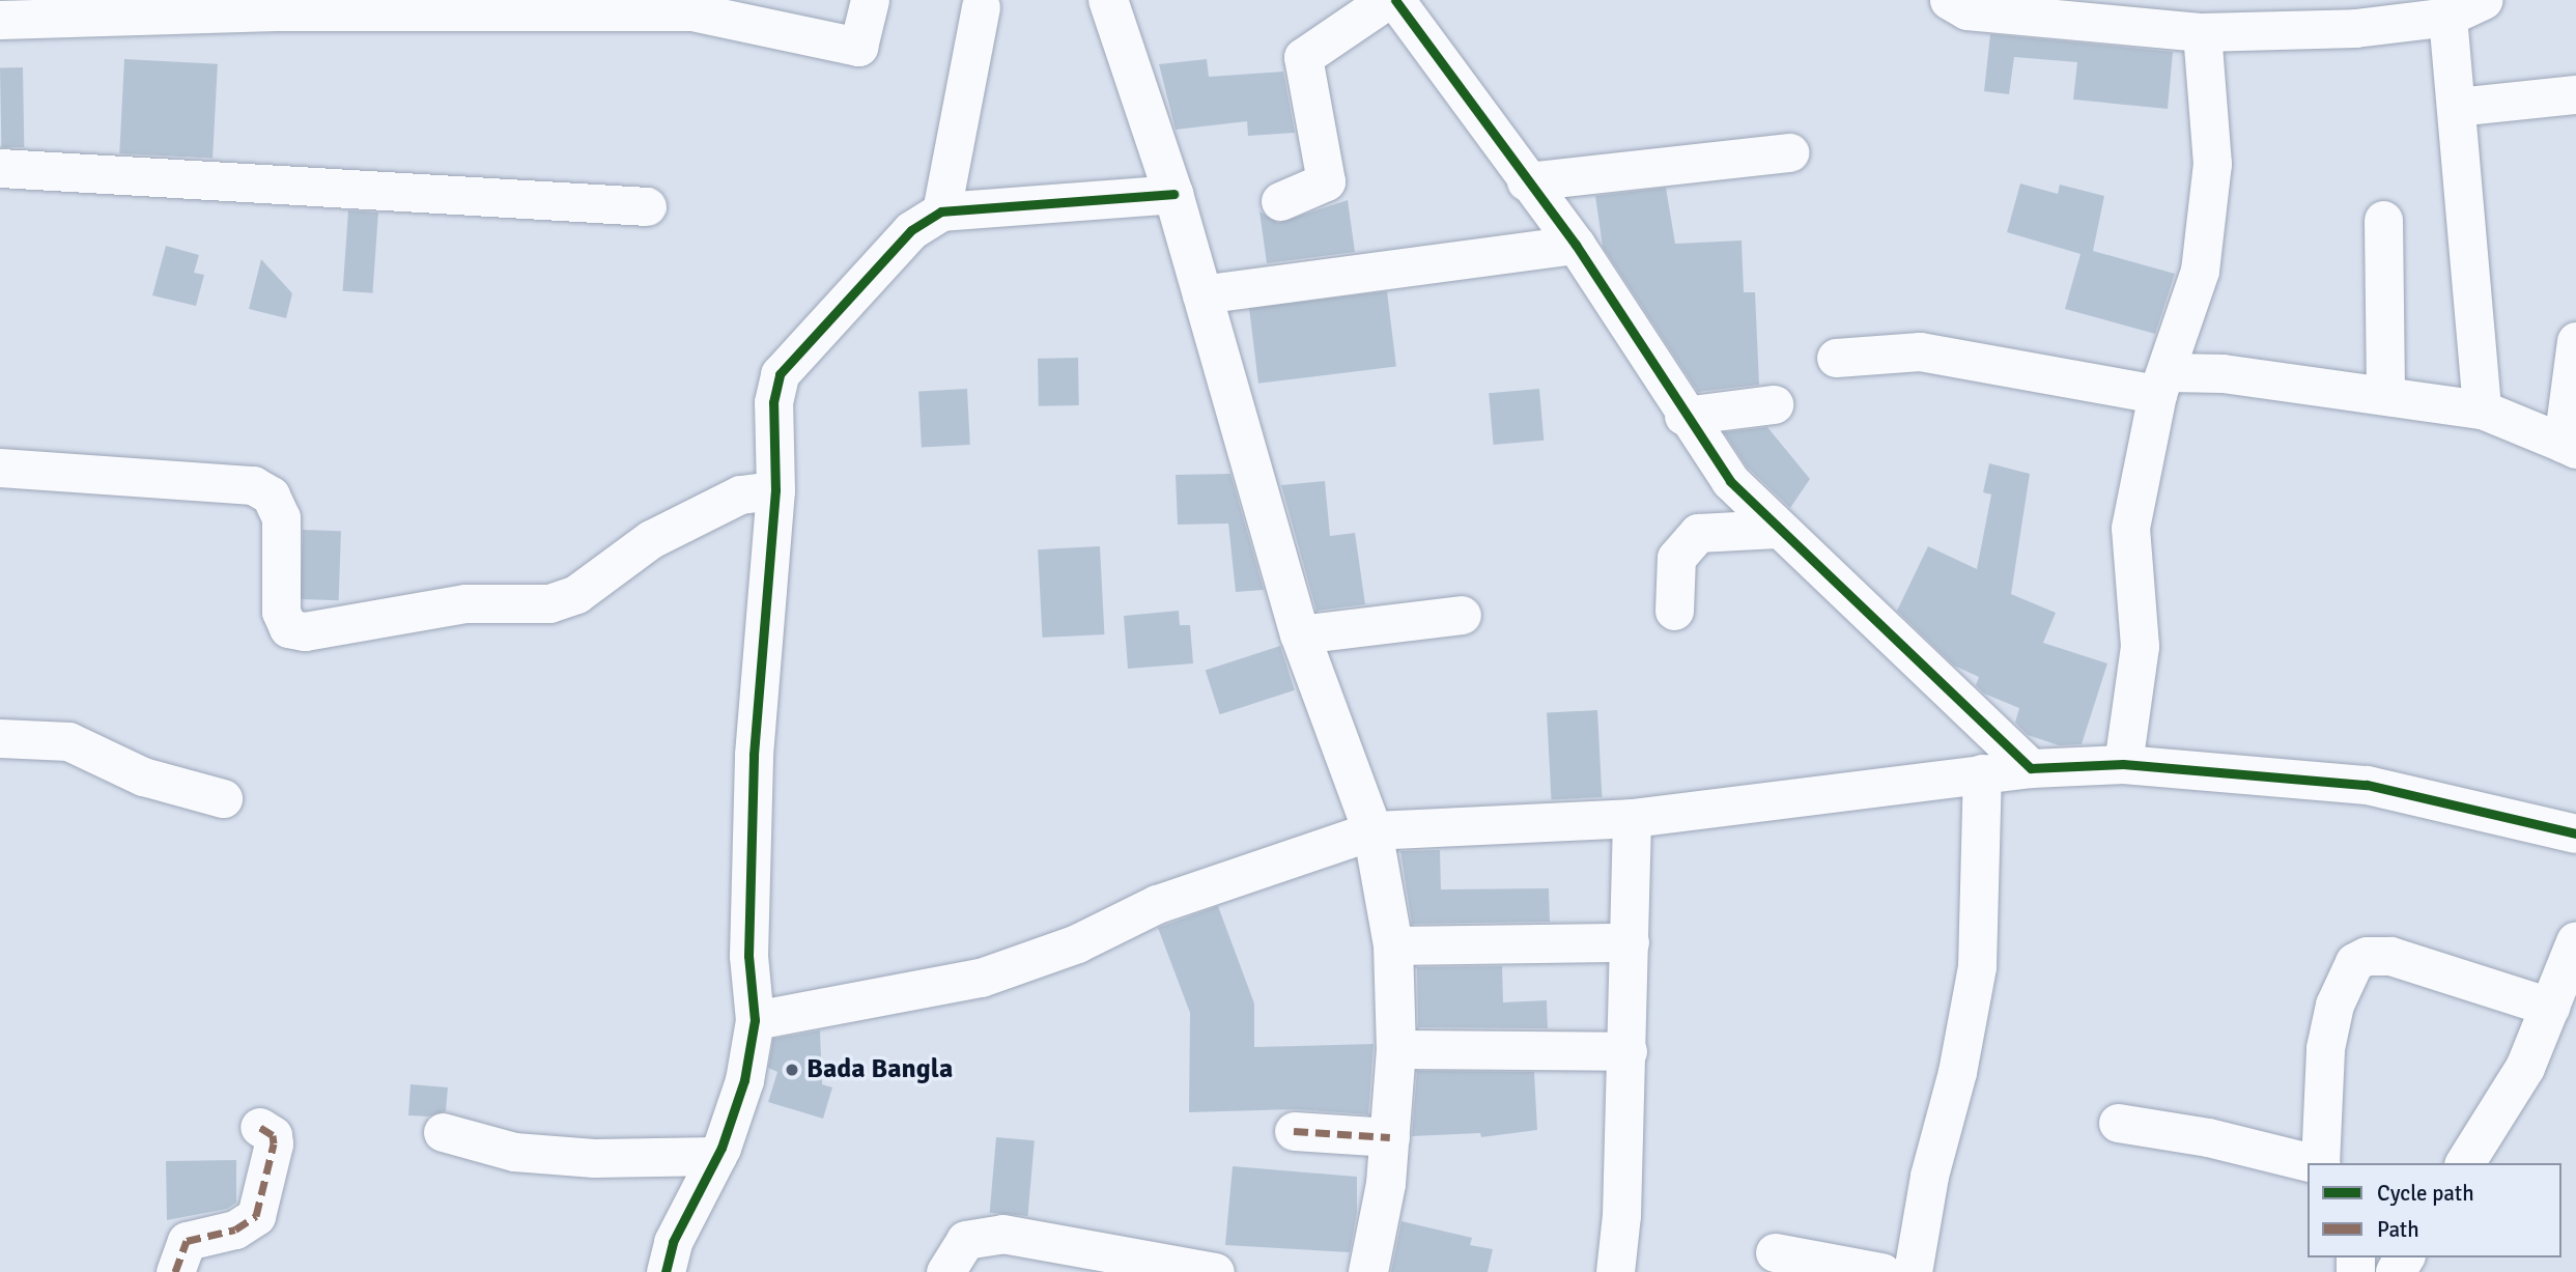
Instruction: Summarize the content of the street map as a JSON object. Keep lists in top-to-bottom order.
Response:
{
  "places": ["Bada Bangla"],
  "legend": ["Cycle path", "Path"]
}
